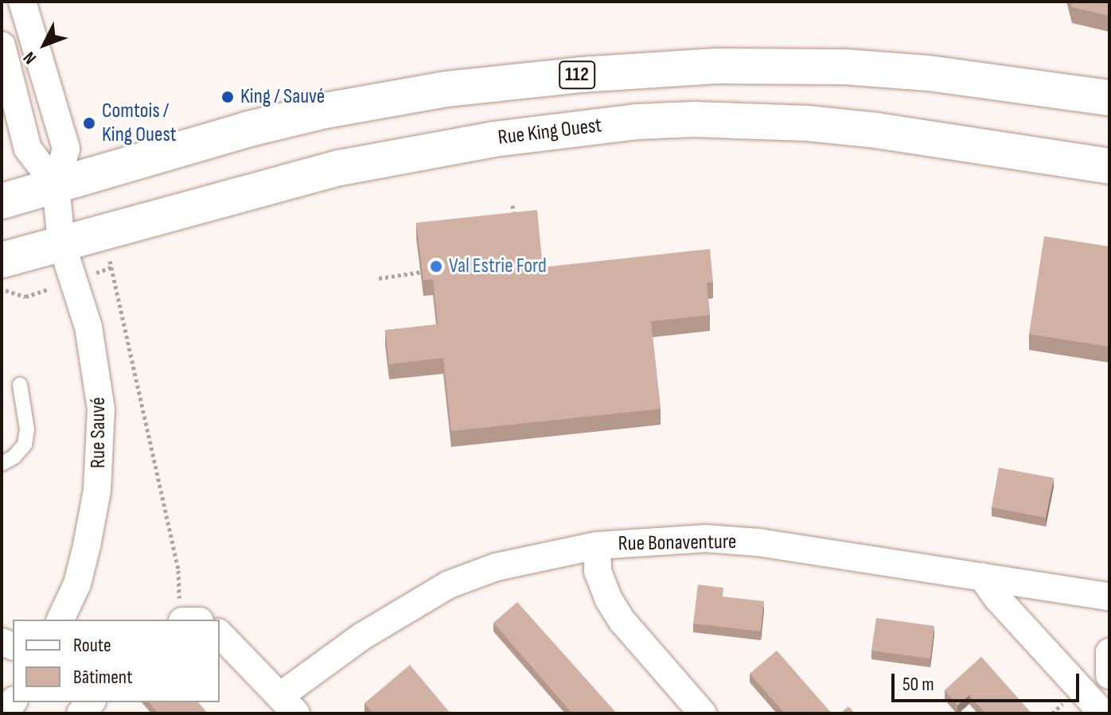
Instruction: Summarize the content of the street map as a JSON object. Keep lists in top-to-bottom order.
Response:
{
  "streets": {
    "main road": ["112", "Rue King Ouest"],
    "street": ["Rue Sauvé", "Rue Bonaventure"]
  },
  "crossings": [
    ["112", "Rue Sauvé"],
    ["Rue King Ouest", "Rue Sauvé"]
  ],
  "places": ["King / Sauvé", "Comtois / King Ouest", "Val Estrie Ford"],
  "legend": ["Route", "Bâtiment"],
  "scale_bar": "50 m",
  "north": "bottom left"
}
